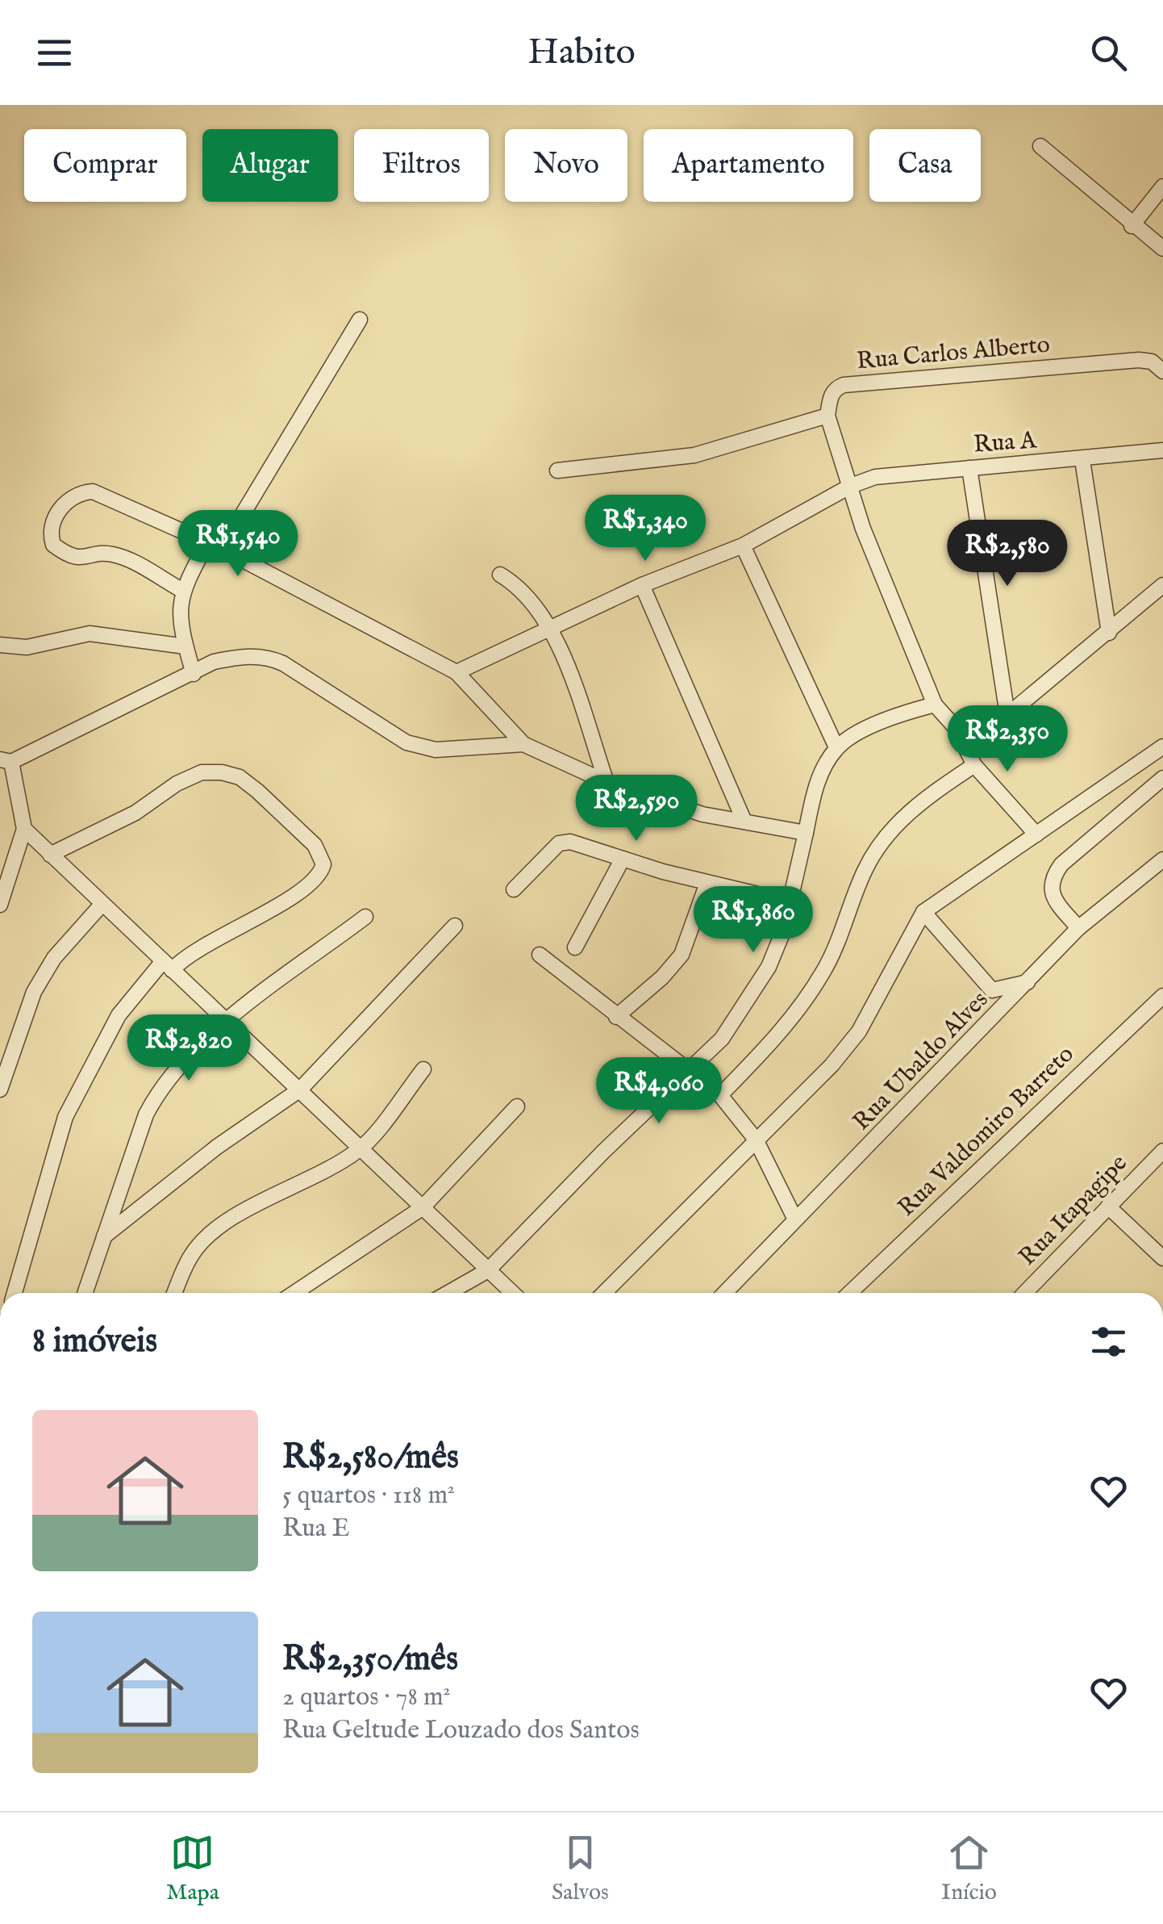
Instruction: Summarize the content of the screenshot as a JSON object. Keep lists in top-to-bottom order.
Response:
{
  "streets": {
    "street": [
      "Rua Carlos Alberto",
      "Rua A",
      "Rua Ubaldo Alves",
      "Rua Valdomiro Barreto",
      "Rua Itapagipe"
    ]
  },
  "page": {
    "header": "Habito",
    "chip": [
      "Comprar",
      "Alugar",
      "Filtros",
      "Novo",
      "Apartamento",
      "Casa"
    ],
    "price": [
      "R$1,340",
      "R$1,540",
      "R$2,580",
      "R$2,350",
      "R$2,590",
      "R$1,860",
      "R$2,820",
      "R$4,060"
    ],
    "heading": "8 imóveis",
    "list": [
      {
        "name": "R$2,580/mês",
        "note": "5 quartos · 118 m² · Rua E"
      },
      {
        "name": "R$2,350/mês",
        "note": "2 quartos · 78 m² · Rua Geltude Louzado dos Santos"
      }
    ],
    "tabs": ["Mapa", "Salvos", "Início"]
  }
}
